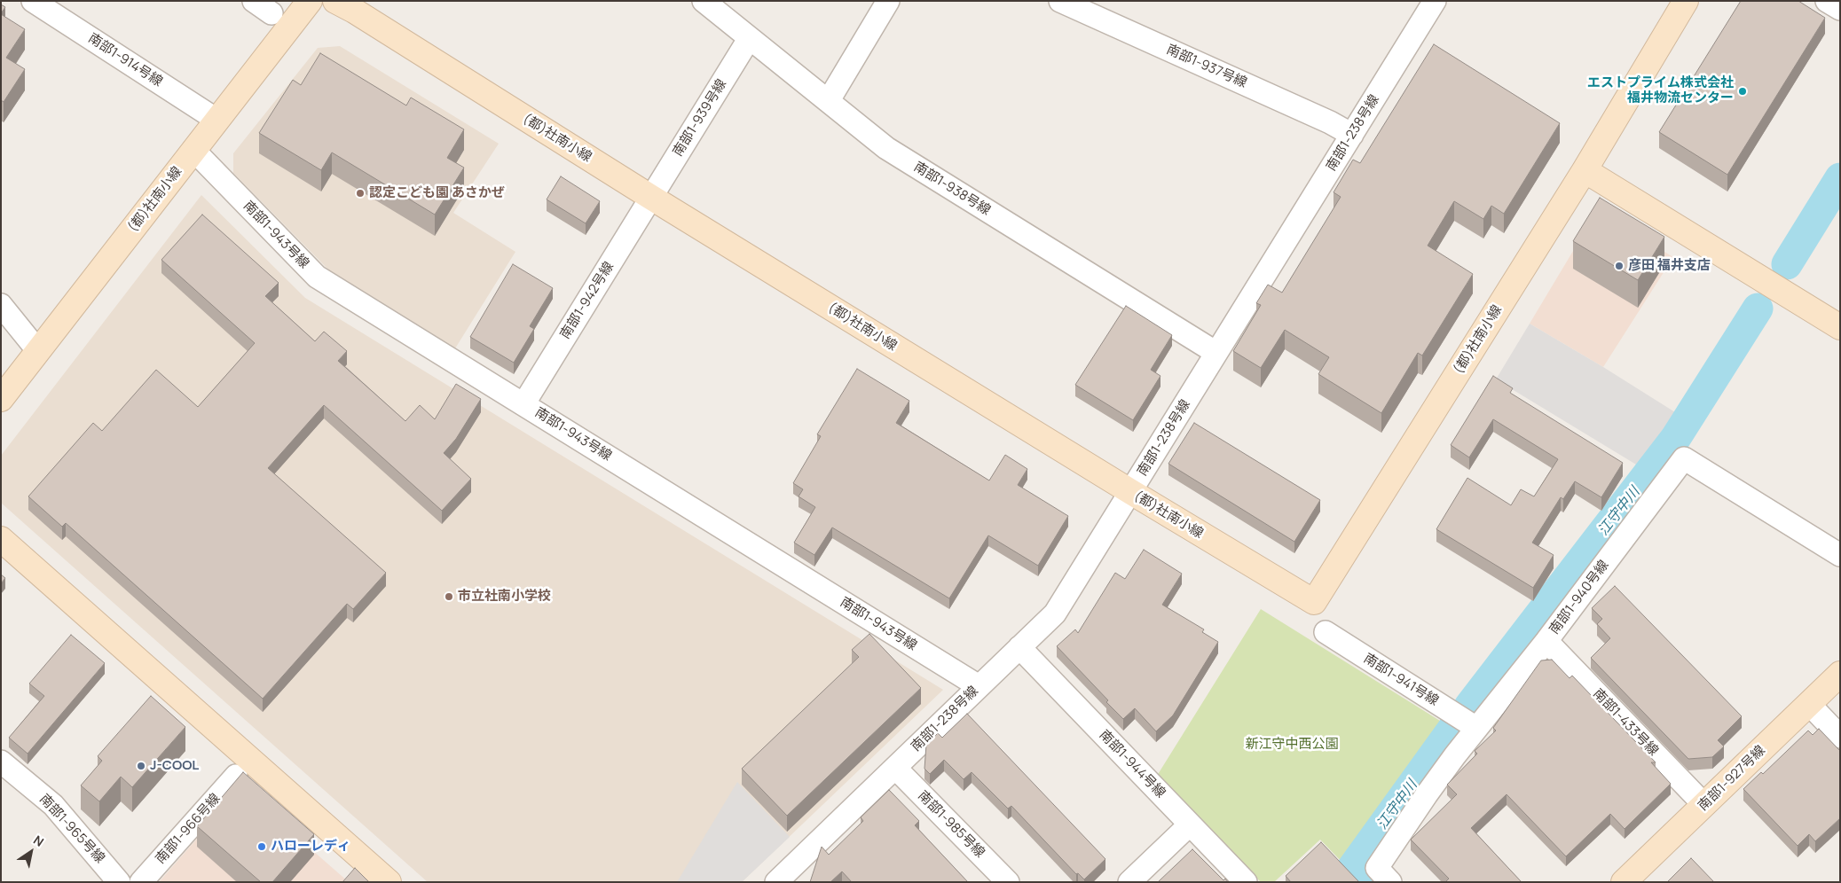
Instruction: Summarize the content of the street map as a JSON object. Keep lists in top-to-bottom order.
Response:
{
  "streets": {
    "street": [
      "南部1-914号線",
      "南部1-937号線",
      "南部1-939号線",
      "南部1-238号線",
      "(都)社南小線",
      "南部1-938号線",
      "南部1-943号線",
      "南部1-942号線",
      "南部1-940号線",
      "南部1-941号線",
      "南部1-433号線",
      "南部1-944号線",
      "南部1-927号線",
      "南部1-985号線",
      "南部1-965号線",
      "南部1-966号線"
    ]
  },
  "crossings": [
    ["南部1-914号線", "(都)社南小線"],
    ["南部1-937号線", "南部1-238号線"],
    ["南部1-939号線", "(都)社南小線"],
    ["南部1-939号線", "南部1-938号線"],
    ["南部1-939号線", "南部1-942号線"],
    ["南部1-238号線", "(都)社南小線"],
    ["南部1-238号線", "南部1-938号線"],
    ["南部1-238号線", "南部1-943号線"],
    ["南部1-238号線", "南部1-944号線"],
    ["南部1-238号線", "南部1-985号線"],
    ["(都)社南小線", "南部1-943号線"],
    ["(都)社南小線", "南部1-942号線"],
    ["南部1-943号線", "南部1-942号線"],
    ["南部1-940号線", "南部1-941号線"],
    ["南部1-940号線", "南部1-433号線"],
    ["南部1-433号線", "南部1-927号線"]
  ],
  "water": ["江守中川"],
  "parks": ["新江守中西公園"],
  "places": [
    "エストプライム株式会社 福井物流センター",
    "認定こども園 あさかぜ",
    "彦田 福井支店",
    "市立社南小学校",
    "J-COOL",
    "ハローレディ"
  ],
  "north": "top right"
}
